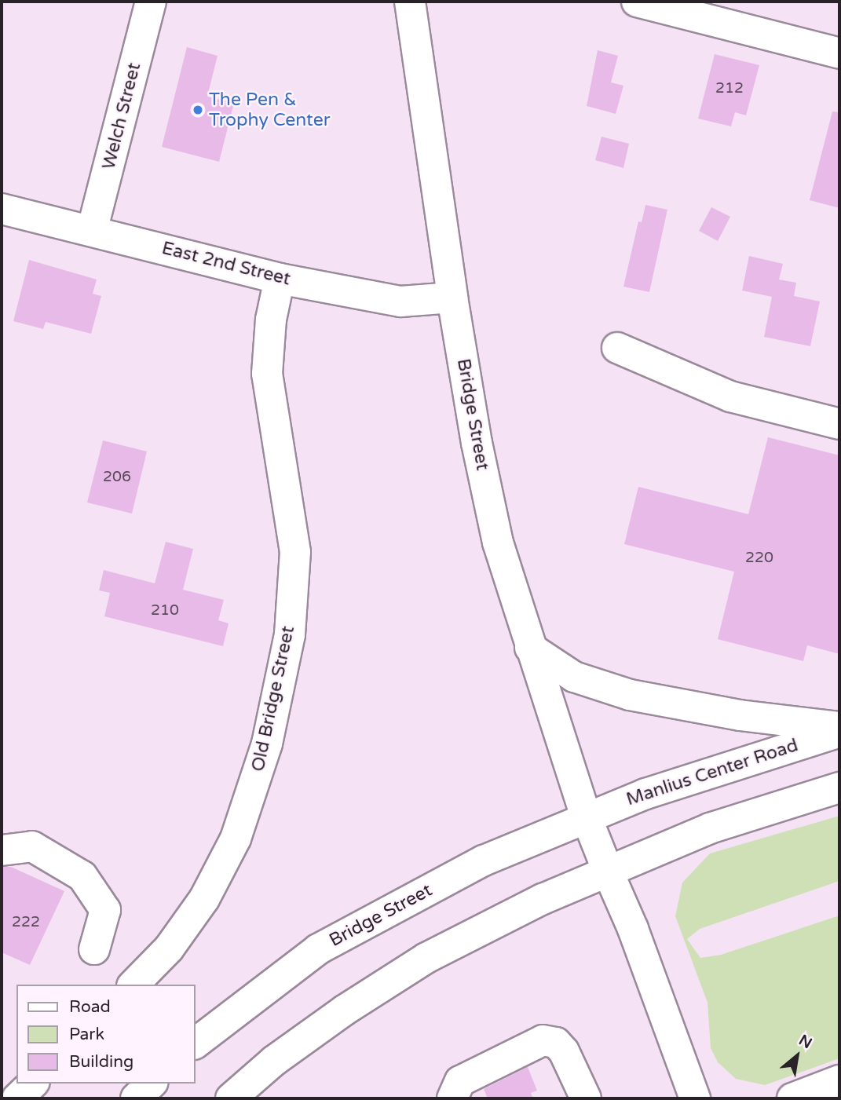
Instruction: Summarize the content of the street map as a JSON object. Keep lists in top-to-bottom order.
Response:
{
  "streets": {
    "main road": [
      "Welch Street",
      "East 2nd Street",
      "Bridge Street",
      "Old Bridge Street",
      "Manlius Center Road"
    ]
  },
  "crossings": [
    ["Welch Street", "East 2nd Street"],
    ["East 2nd Street", "Bridge Street"],
    ["East 2nd Street", "Old Bridge Street"],
    ["Bridge Street", "Manlius Center Road"]
  ],
  "places": ["The Pen & Trophy Center"],
  "house_numbers": [
    "212",
    "206",
    "220",
    "210",
    "222"
  ],
  "legend": ["Road", "Park", "Building"],
  "north": "top right"
}
